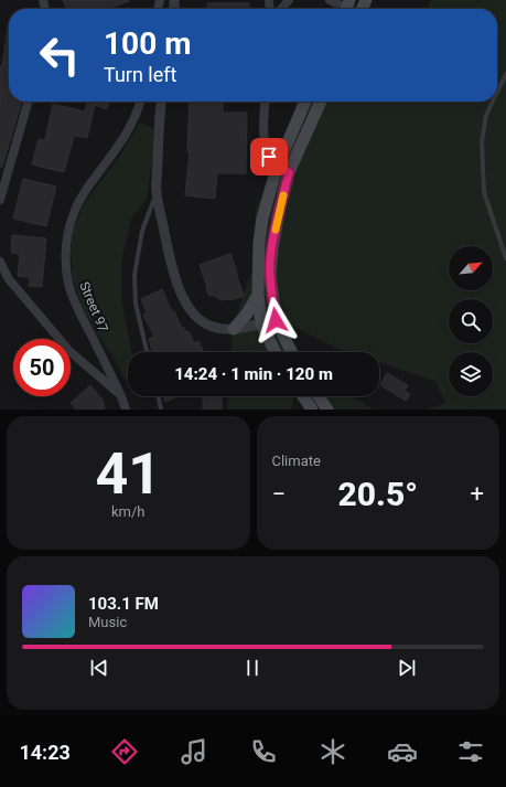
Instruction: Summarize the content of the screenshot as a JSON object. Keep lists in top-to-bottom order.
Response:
{
  "streets": {
    "street": ["Street 97"]
  },
  "north": "top right",
  "page": {
    "turn": ["100 m", "Turn left"],
    "limit": "50",
    "trip": "14:24 · 1 min · 120 m",
    "tile": [
      ["41", "km/h"],
      "Climate"
    ],
    "heat": ["−", "20.5°", "+"],
    "song": ["103.1 FM", "Music"],
    "tabs": "14:23"
  }
}
